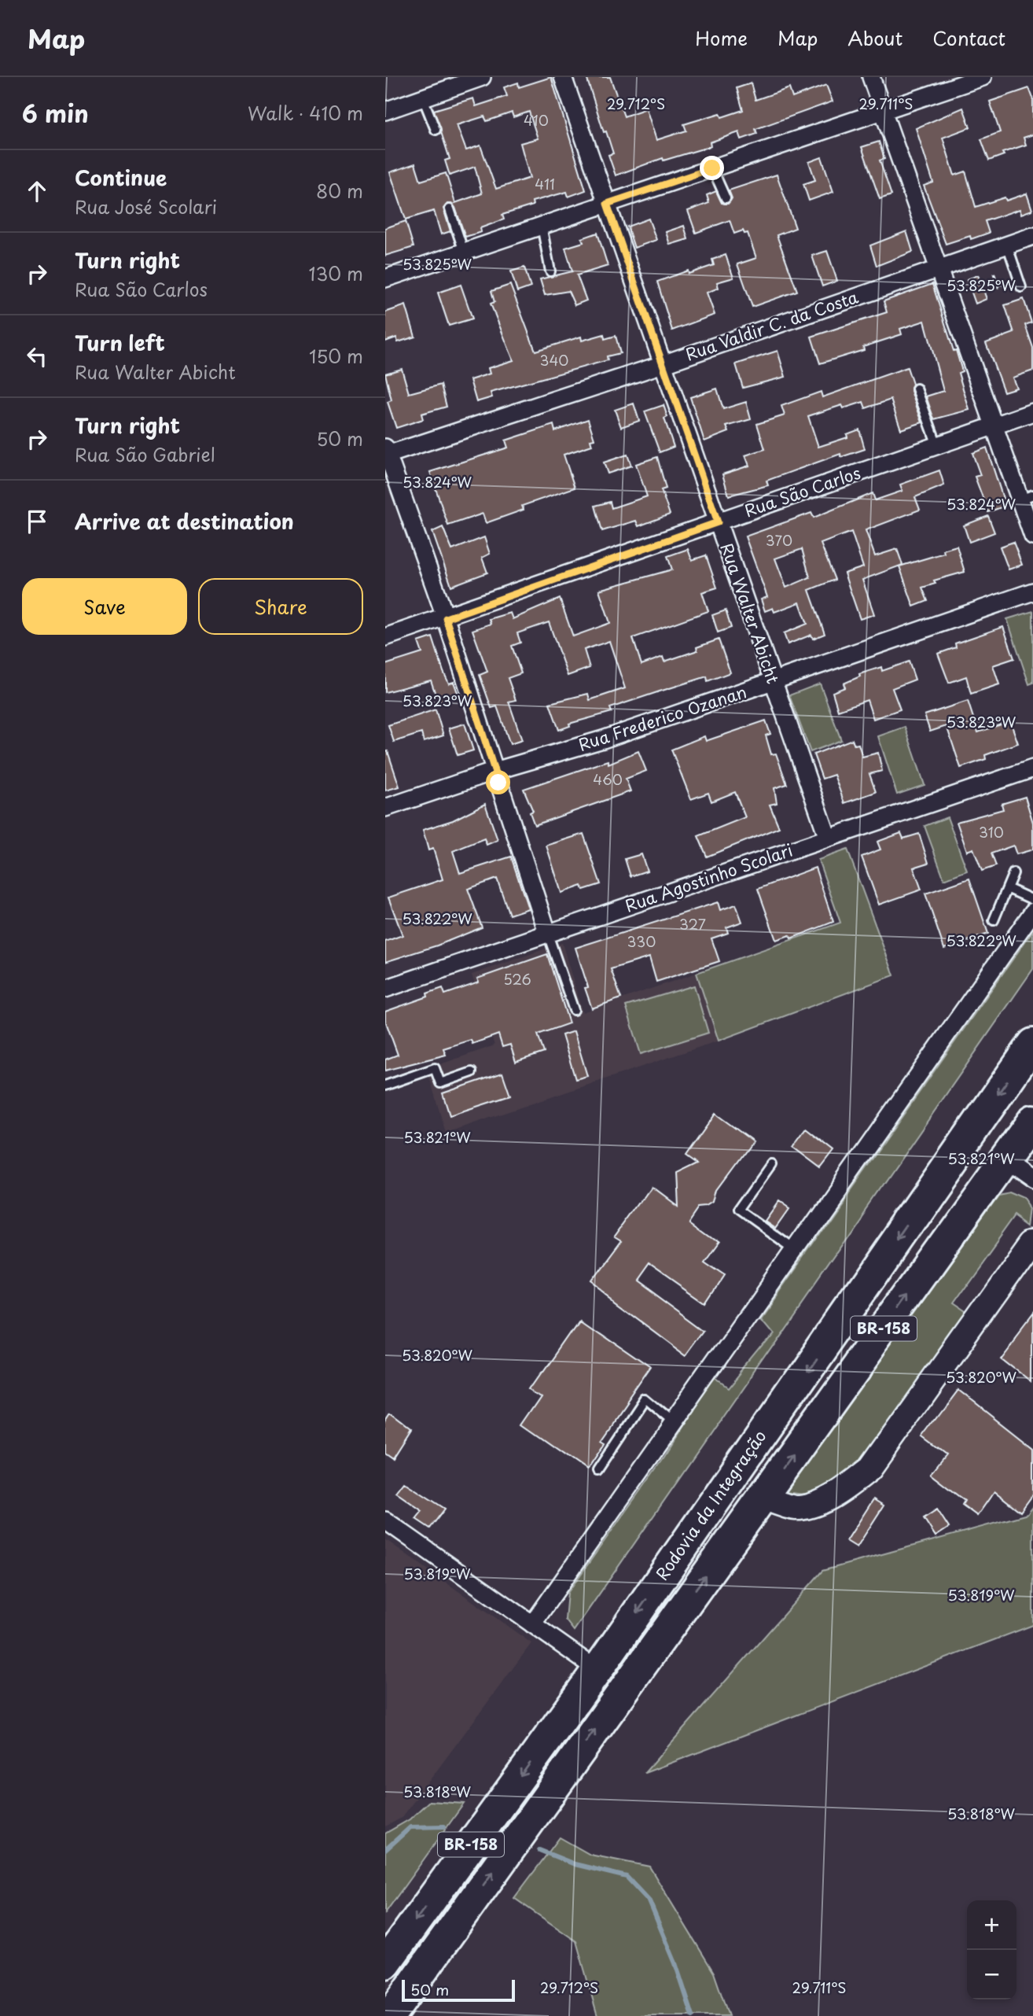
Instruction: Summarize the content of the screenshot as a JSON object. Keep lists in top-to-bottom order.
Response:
{
  "streets": {
    "highway": ["BR-158", "Rodovia da Integração"],
    "street": [
      "Rua Valdir C. da Costa",
      "Rua São Carlos",
      "Rua Walter Abicht",
      "Rua Frederico Ozanan",
      "Rua Agostinho Scolari"
    ]
  },
  "crossings": [
    ["Rua Valdir C. da Costa", "Rua Walter Abicht"],
    ["Rua São Carlos", "Rua Walter Abicht"],
    ["Rua Walter Abicht", "Rua Frederico Ozanan"],
    ["Rua Walter Abicht", "Rua Agostinho Scolari"]
  ],
  "house_numbers": [
    "410",
    "411",
    "340",
    "370",
    "460",
    "310",
    "327",
    "330",
    "526"
  ],
  "scale_bar": "50 m",
  "page": {
    "header": "Map",
    "nav": [
      "Home",
      "Map",
      "About",
      "Contact"
    ],
    "heading": ["6 min", "Walk · 410 m"],
    "list": [
      ["Continue", "Rua José Scolari", "80 m"],
      ["Turn right", "Rua São Carlos", "130 m"],
      ["Turn left", "Rua Walter Abicht", "150 m"],
      ["Turn right", "Rua São Gabriel", "50 m"],
      "Arrive at destination"
    ],
    "buttons": ["Save", "Share"],
    "map_buttons": ["+", "−"],
    "scale": "50 m"
  },
  "coordinates": [
    "29.712°S",
    "29.711°S",
    "53.825°W",
    "53.824°W",
    "53.823°W",
    "53.822°W",
    "53.821°W",
    "53.820°W",
    "53.819°W",
    "53.818°W"
  ]
}
